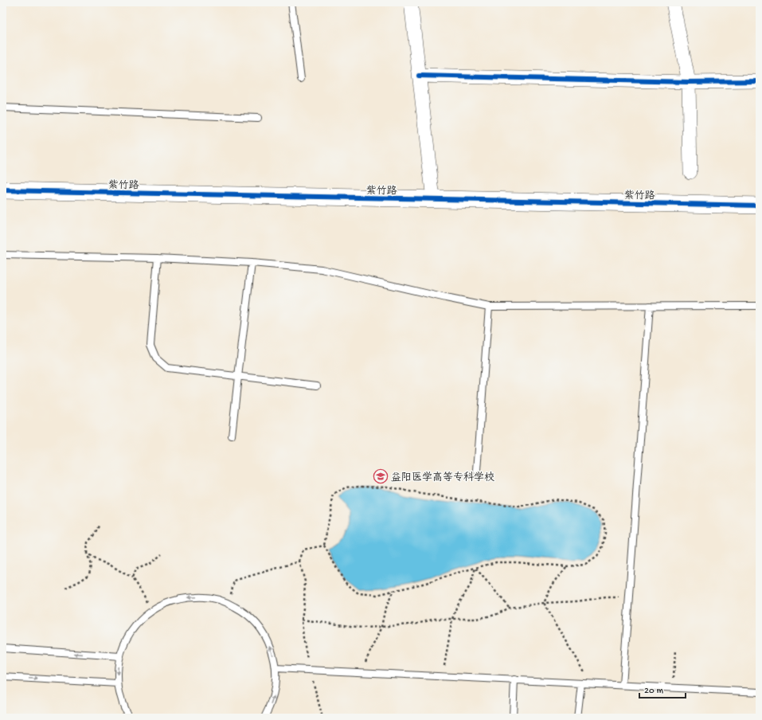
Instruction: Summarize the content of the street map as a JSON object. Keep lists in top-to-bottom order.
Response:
{
  "streets": {
    "street": ["紫竹路"]
  },
  "places": {
    "school or university": ["益阳医学高等专科学校"]
  },
  "scale_bar": "20 m"
}
